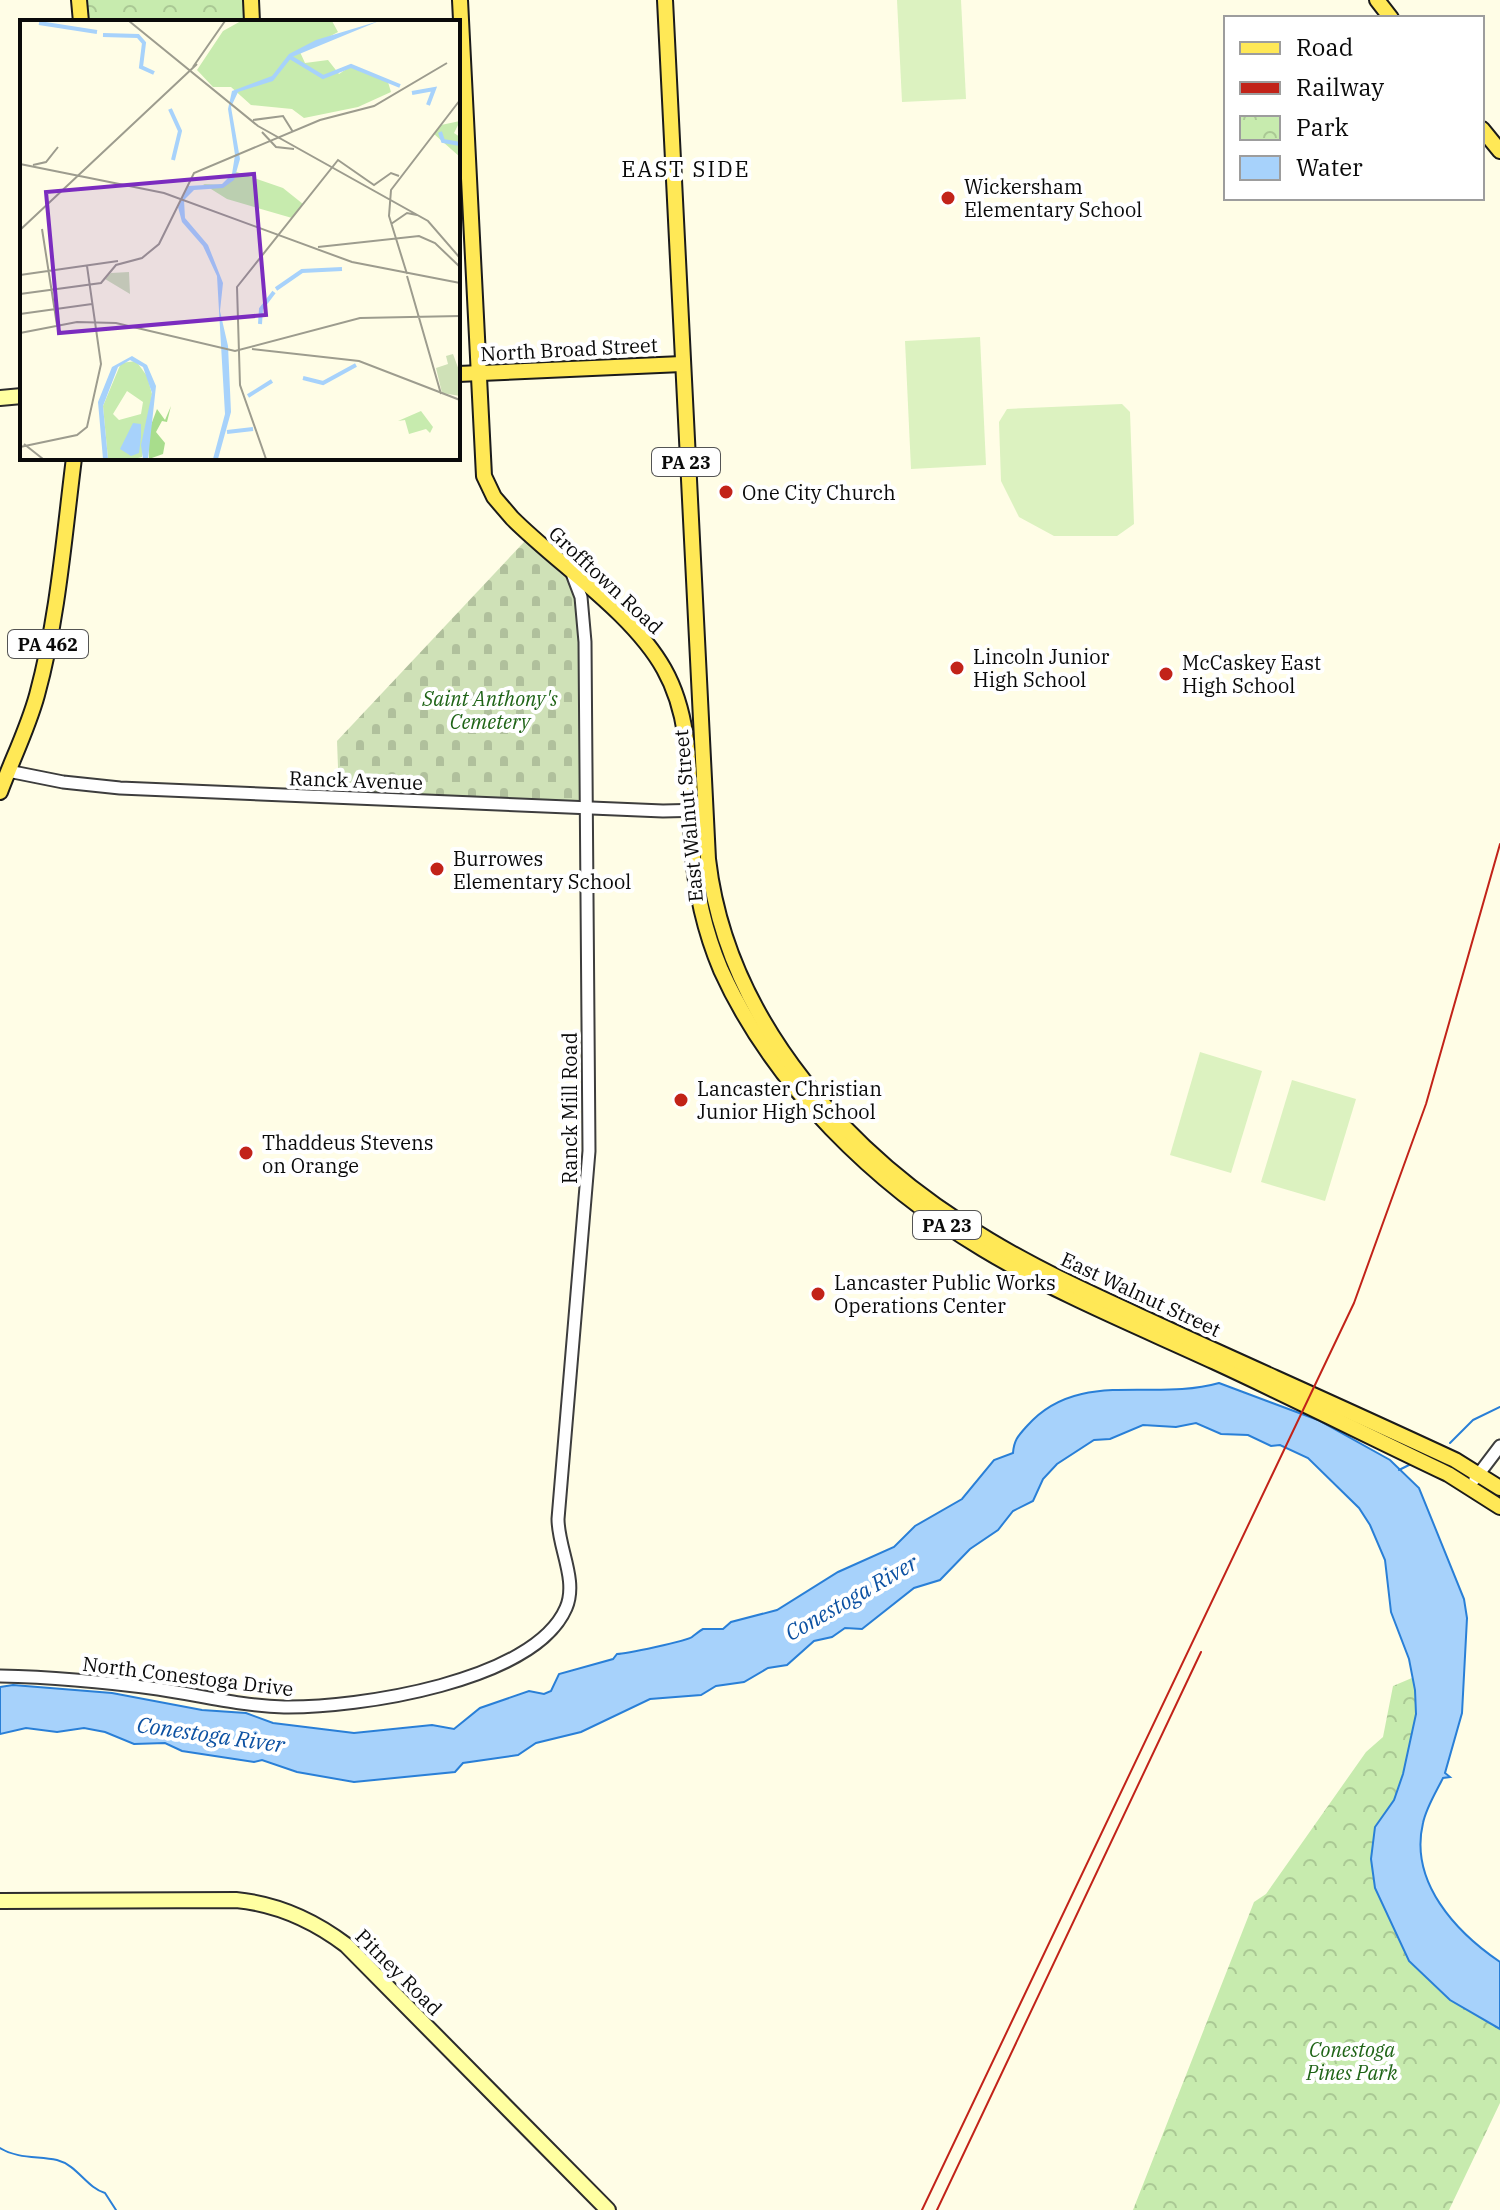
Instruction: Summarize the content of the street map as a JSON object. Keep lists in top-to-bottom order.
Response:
{
  "streets": {
    "main road": [
      "North Broad Street",
      "PA 23",
      "Grofftown Road",
      "PA 462",
      "East Walnut Street",
      "Pitney Road"
    ],
    "street": ["Ranck Avenue", "Ranck Mill Road", "North Conestoga Drive"]
  },
  "crossings": [
    ["North Broad Street", "PA 23"],
    ["North Broad Street", "Grofftown Road"],
    ["North Broad Street", "East Walnut Street"],
    ["PA 23", "Grofftown Road"],
    ["Grofftown Road", "East Walnut Street"],
    ["Grofftown Road", "Ranck Mill Road"],
    ["PA 462", "Ranck Avenue"],
    ["Ranck Avenue", "East Walnut Street"],
    ["Ranck Avenue", "Ranck Mill Road"],
    ["Ranck Mill Road", "North Conestoga Drive"]
  ],
  "districts": ["EAST SIDE"],
  "water": ["Conestoga River"],
  "parks": ["Saint Anthony's Cemetery", "Conestoga Pines Park"],
  "places": [
    "Wickersham Elementary School",
    "One City Church",
    "Lincoln Junior High School",
    "McCaskey East High School",
    "Burrowes Elementary School",
    "Lancaster Christian Junior High School",
    "Thaddeus Stevens on Orange",
    "Lancaster Public Works Operations Center"
  ],
  "legend": [
    "Road",
    "Railway",
    "Park",
    "Water"
  ]
}
